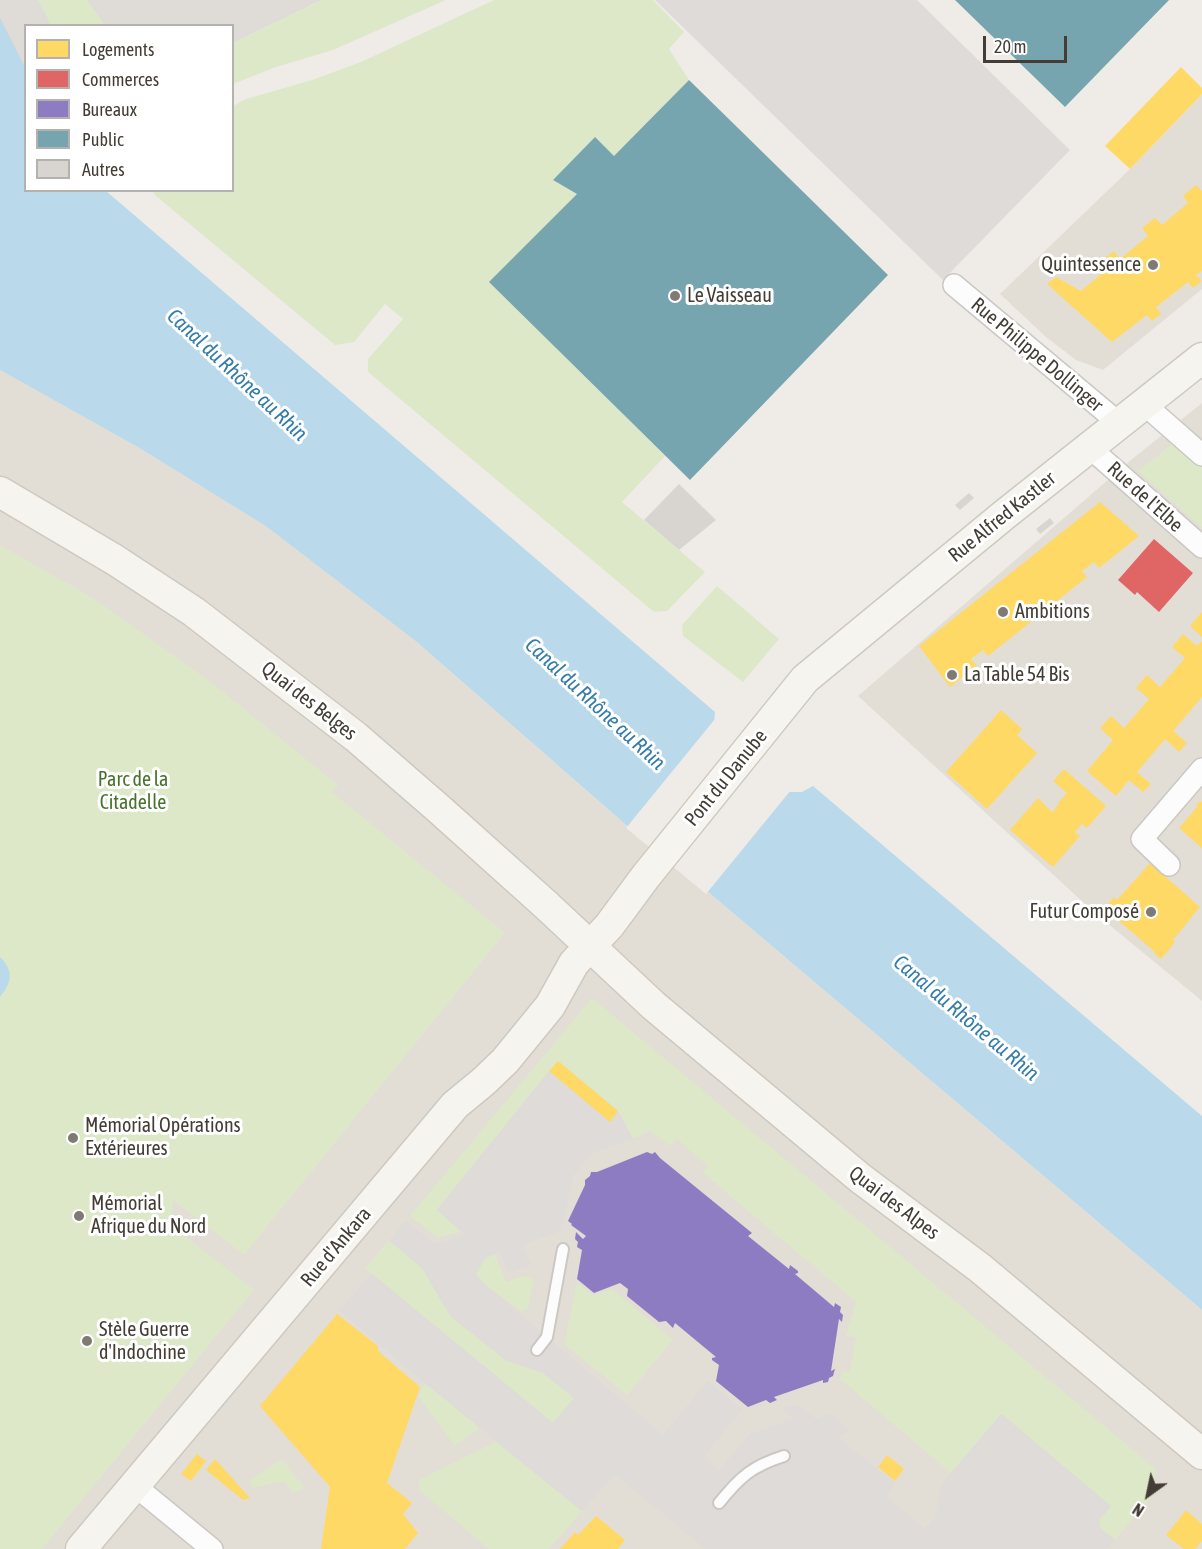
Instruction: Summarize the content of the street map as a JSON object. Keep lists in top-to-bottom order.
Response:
{
  "streets": {
    "street": [
      "Rue Philippe Dollinger",
      "Rue de l'Elbe",
      "Rue Alfred Kastler",
      "Quai des Belges",
      "Pont du Danube",
      "Quai des Alpes",
      "Rue d'Ankara"
    ]
  },
  "crossings": [
    ["Rue Philippe Dollinger", "Rue Alfred Kastler"],
    ["Rue de l'Elbe", "Rue Alfred Kastler"],
    ["Rue Alfred Kastler", "Pont du Danube"],
    ["Quai des Belges", "Pont du Danube"],
    ["Quai des Belges", "Quai des Alpes"],
    ["Quai des Belges", "Rue d'Ankara"],
    ["Pont du Danube", "Quai des Alpes"],
    ["Pont du Danube", "Rue d'Ankara"],
    ["Quai des Alpes", "Rue d'Ankara"]
  ],
  "water": ["Canal du Rhône au Rhin"],
  "parks": ["Parc de la Citadelle"],
  "places": [
    "Quintessence",
    "Le Vaisseau",
    "Ambitions",
    "La Table 54 Bis",
    "Futur Composé",
    "Mémorial Opérations Extérieures",
    "Mémorial Afrique du Nord",
    "Stèle Guerre d'Indochine"
  ],
  "legend": [
    "Logements",
    "Commerces",
    "Bureaux",
    "Public",
    "Autres"
  ],
  "scale_bar": "20 m",
  "north": "bottom left"
}
